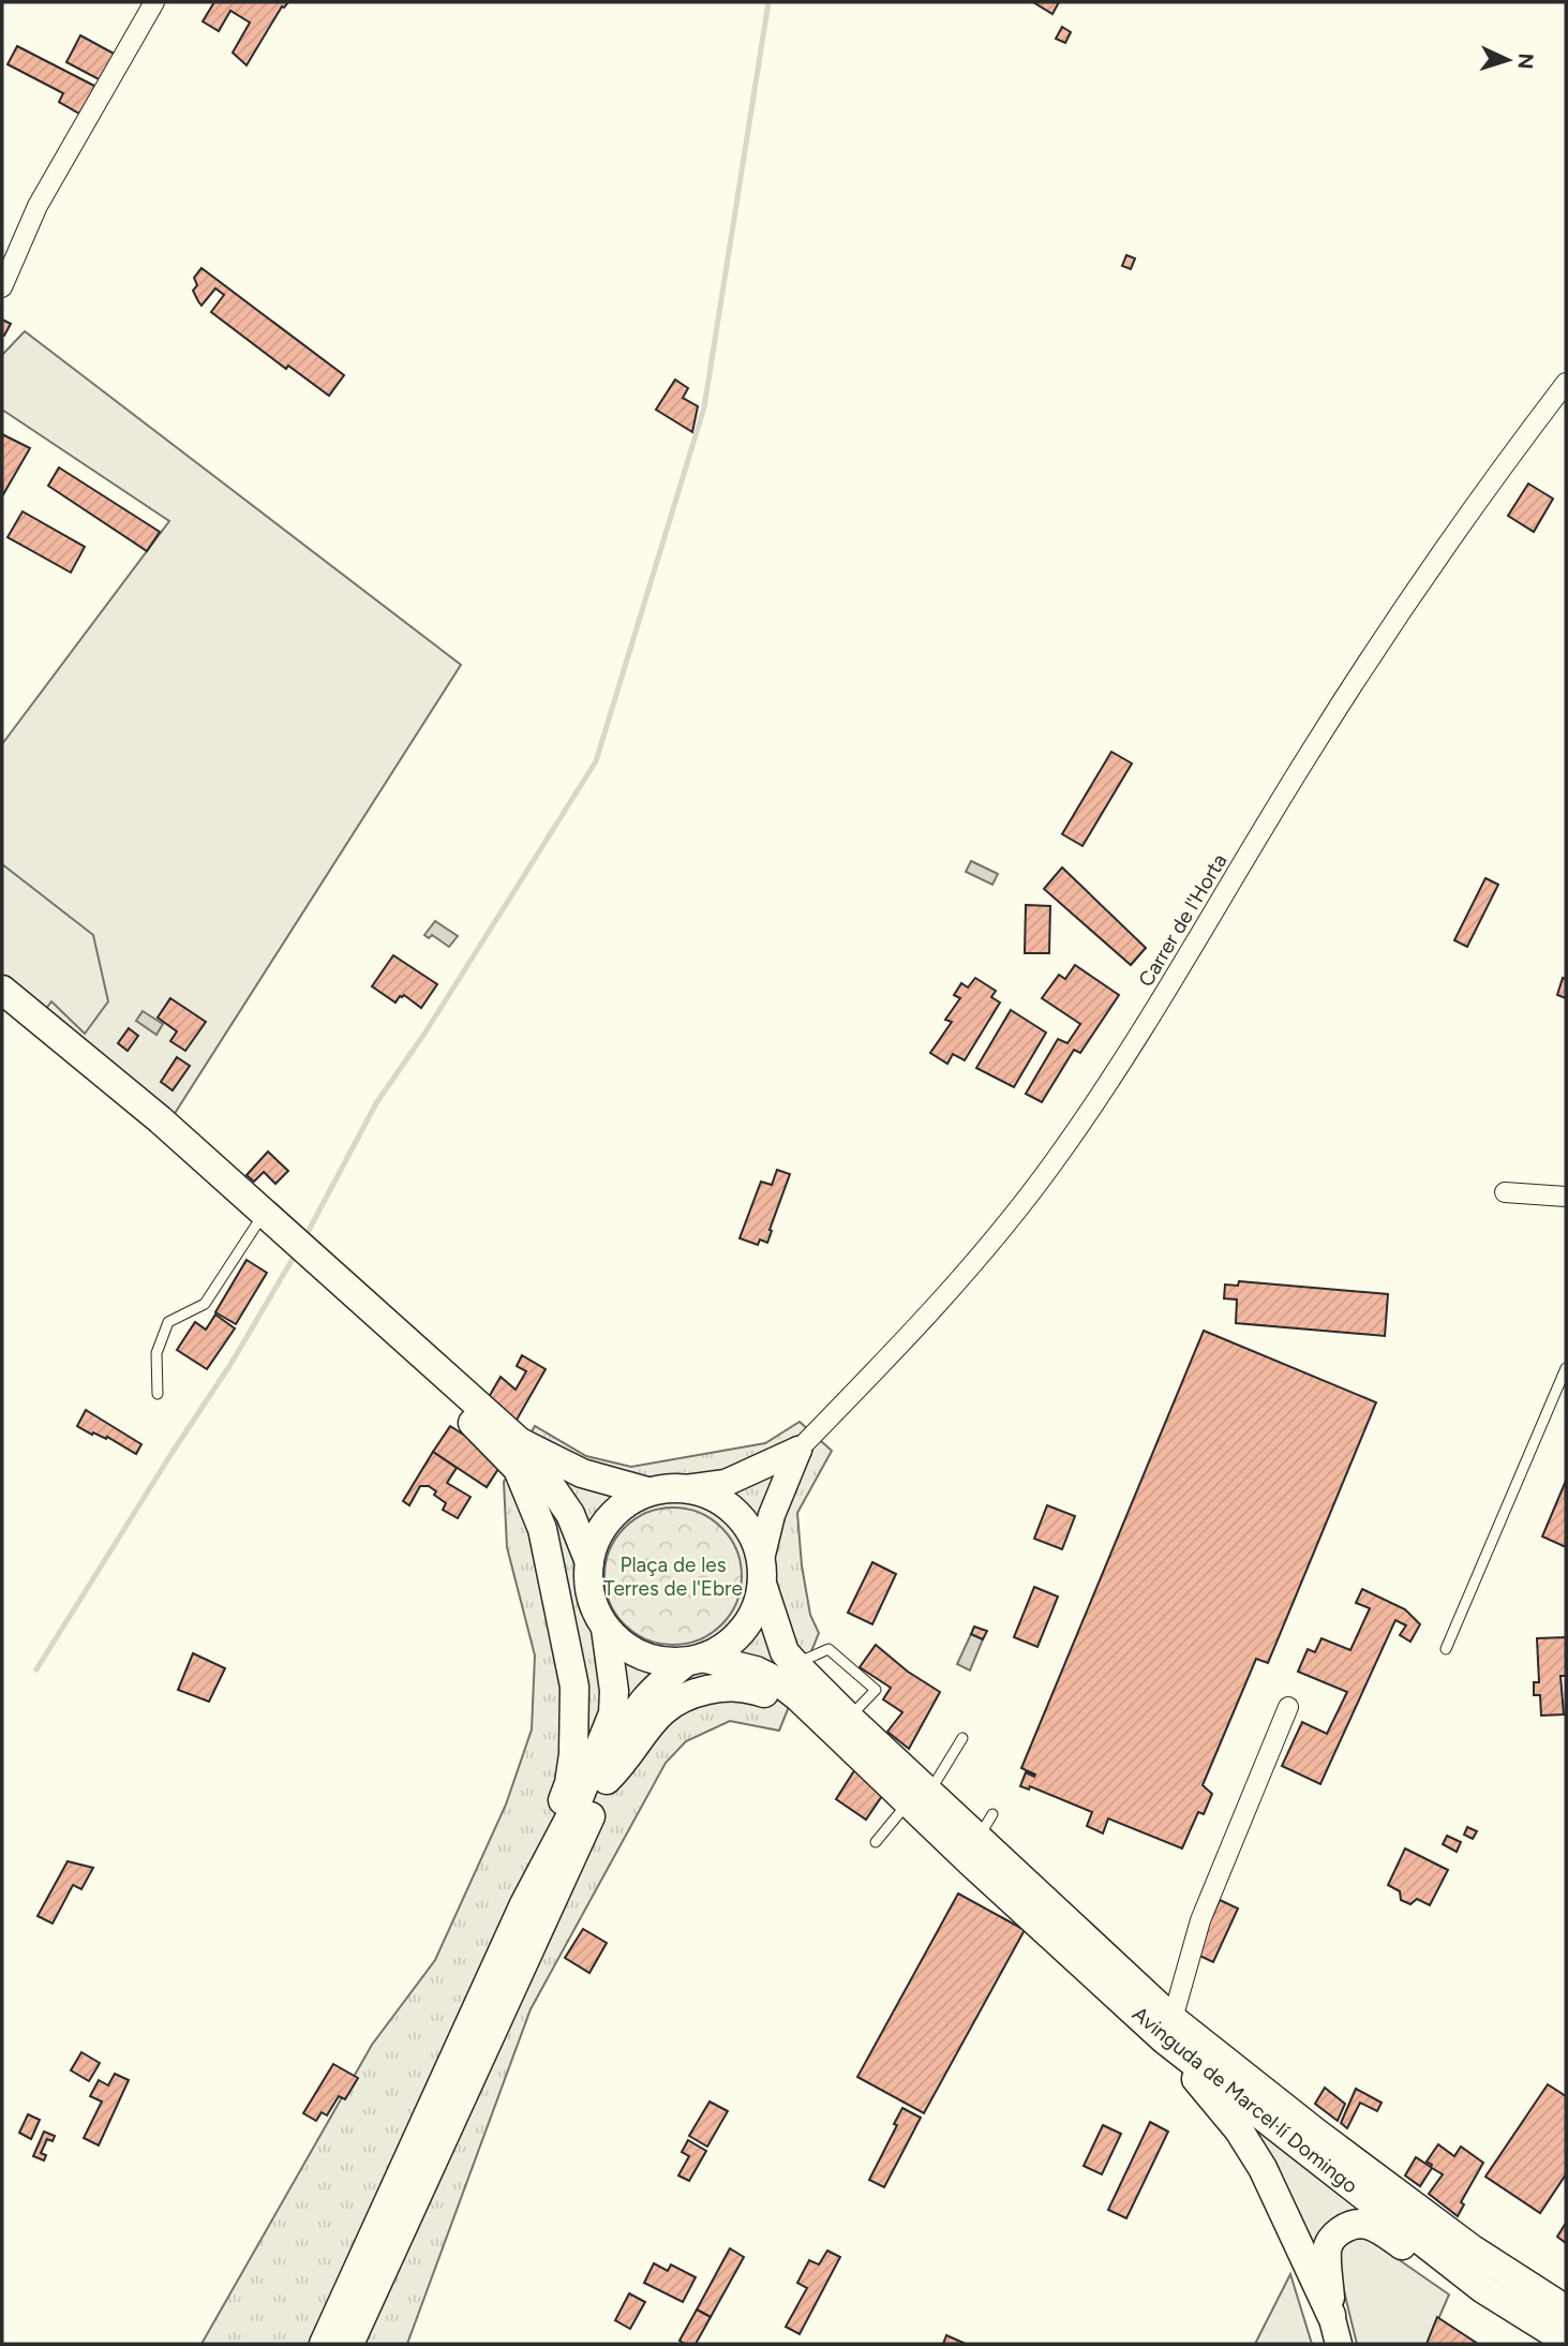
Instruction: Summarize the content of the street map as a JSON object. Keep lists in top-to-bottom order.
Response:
{
  "streets": {
    "main road": ["Avinguda de Marcel·lí Domingo"],
    "street": ["Carrer de l'Horta"]
  },
  "parks": ["Plaça de les Terres de l'Ebre"],
  "north": "right"
}
